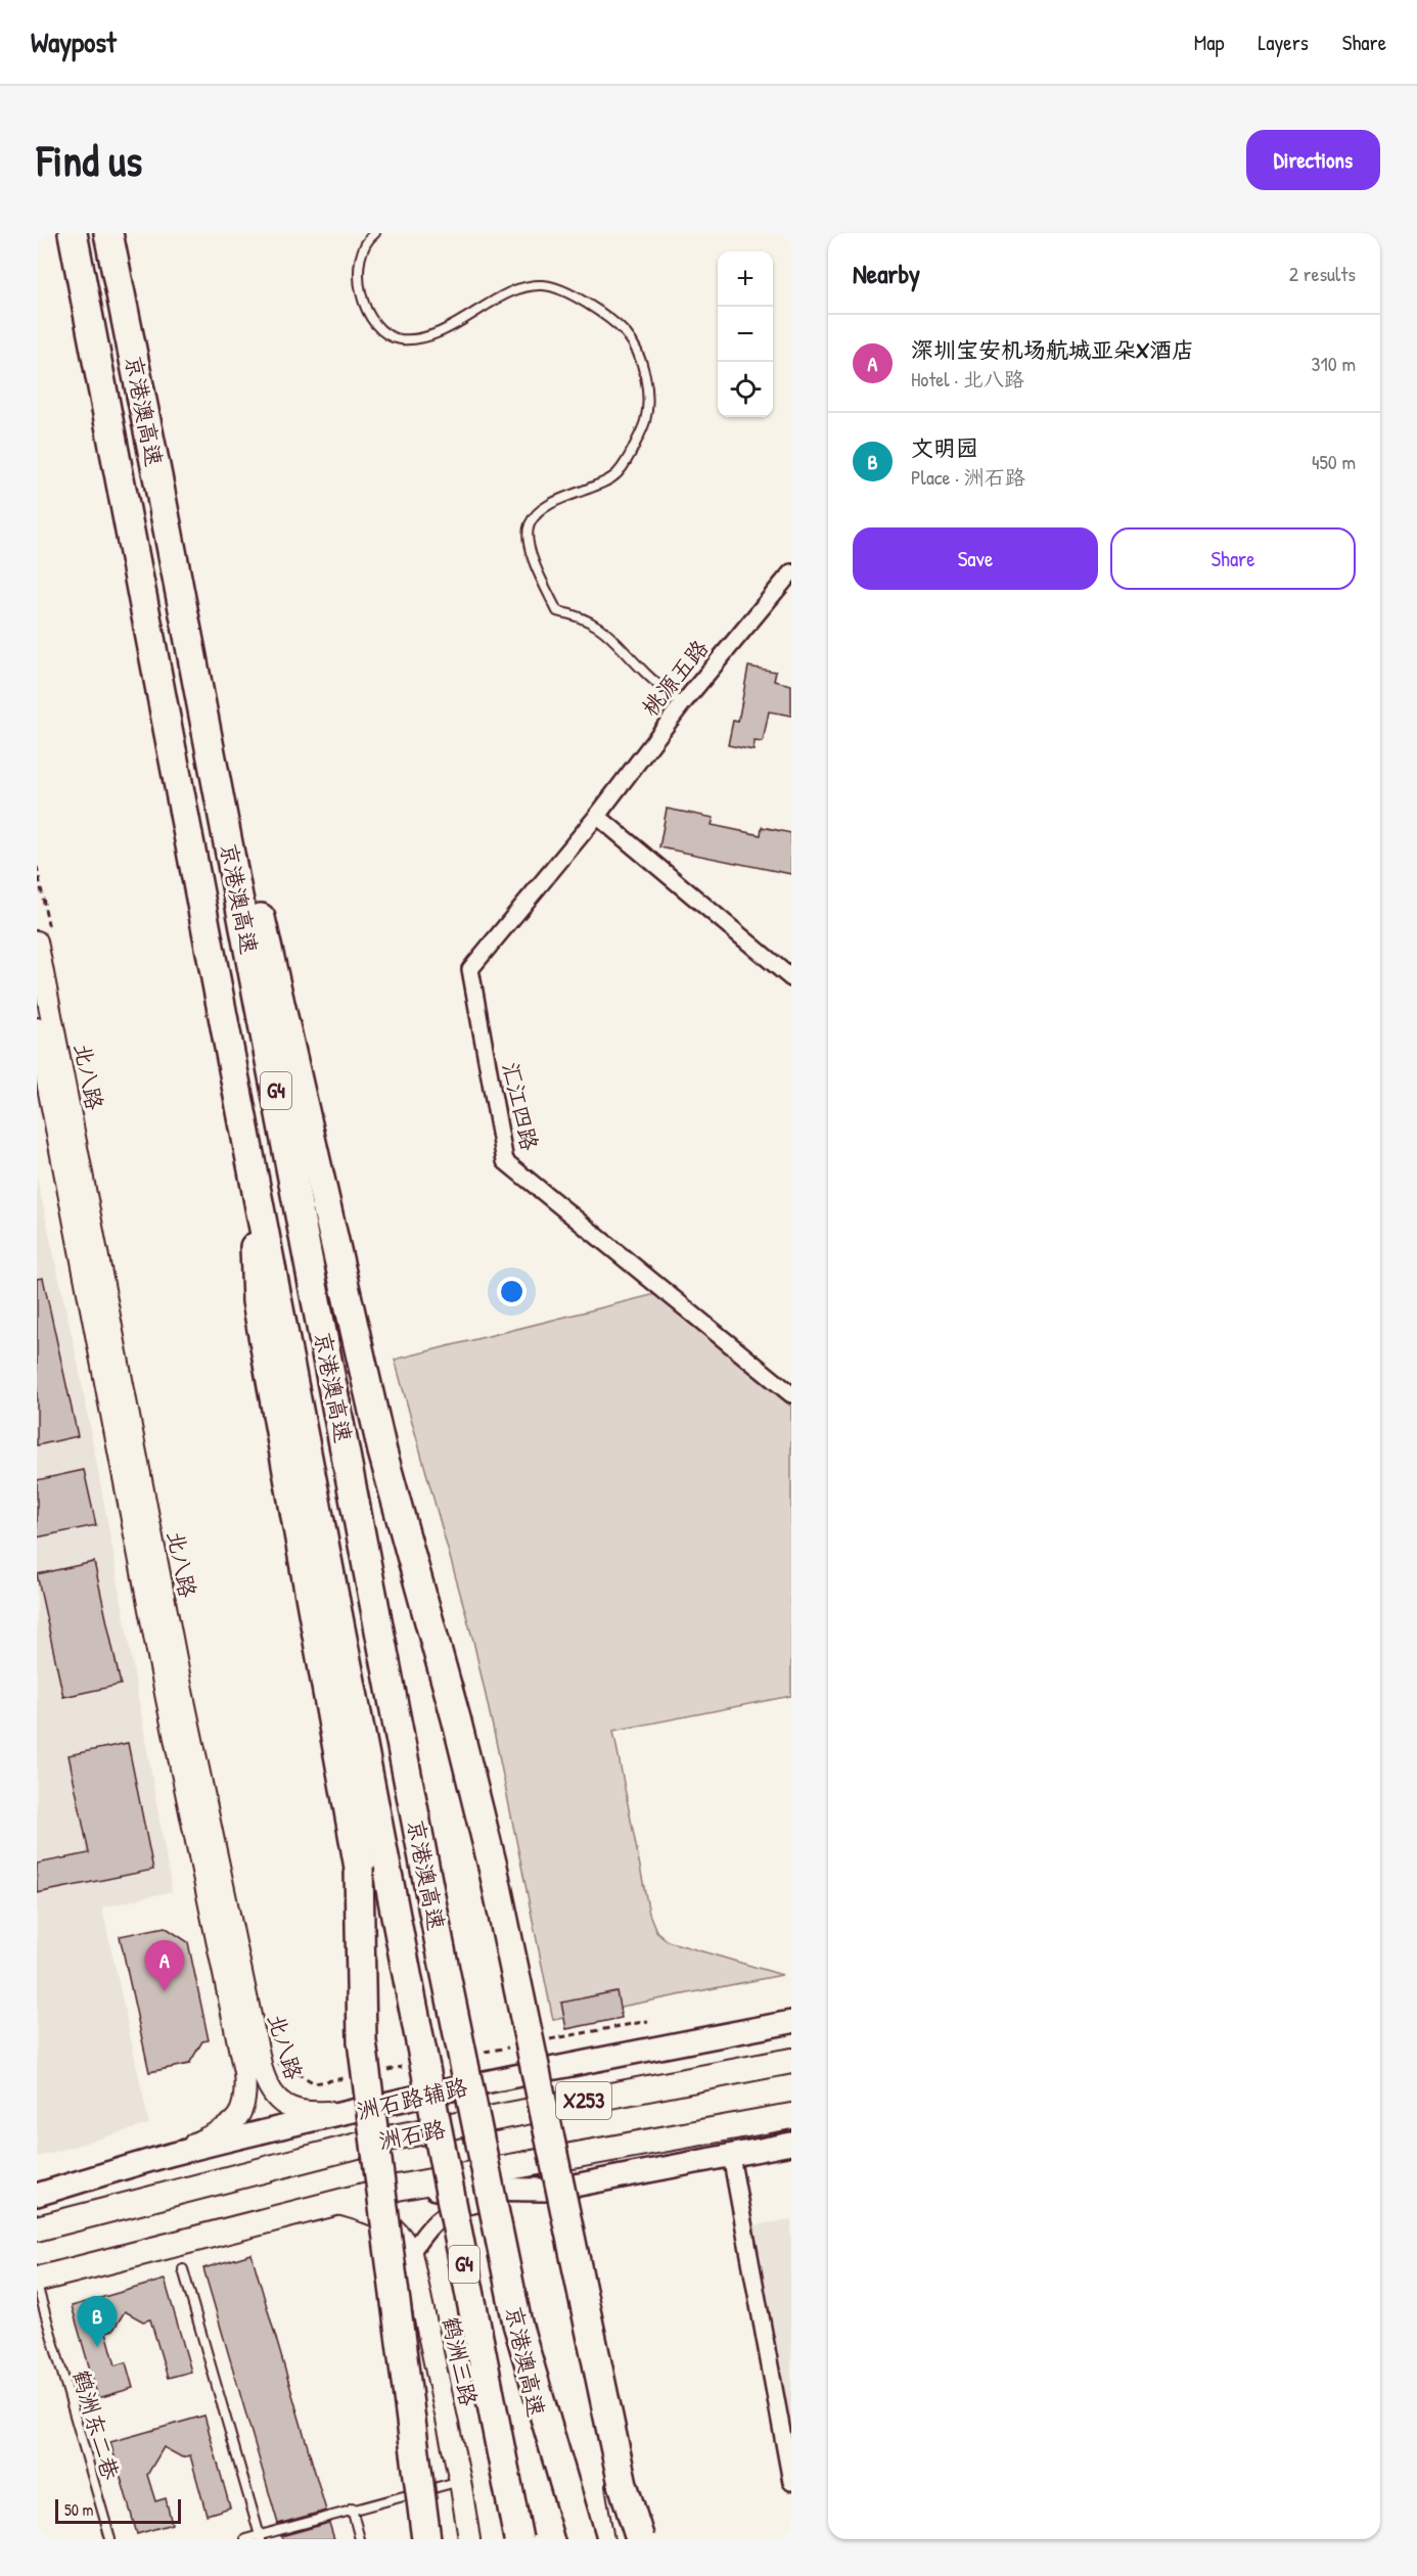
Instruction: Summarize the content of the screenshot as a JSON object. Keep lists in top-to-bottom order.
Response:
{
  "streets": {
    "highway": ["京港澳高速", "G4"],
    "main road": ["洲石路辅路", "X253", "洲石路"],
    "street": [
      "桃源五路",
      "北八路",
      "汇江四路",
      "鹤洲三路"
    ],
    "lane": ["鹤洲东二巷"]
  },
  "crossings": [
    ["桃源五路", "汇江四路"],
    ["北八路", "洲石路辅路"],
    ["X253", "鹤洲三路"]
  ],
  "scale_bar": "50 m",
  "page": {
    "header": "Waypost",
    "nav": ["Map", "Layers", "Share"],
    "buttons": [
      "Directions",
      ["Save", "Share"]
    ],
    "title": "Find us",
    "heading": ["Nearby", "2 results"],
    "map_buttons": ["+", "−"],
    "list": [
      {
        "mark": "A",
        "name": "深圳宝安机场航城亚朵X酒店",
        "note": "Hotel · 北八路",
        "value": "310 m"
      },
      {
        "mark": "B",
        "name": "文明园",
        "note": "Place · 洲石路",
        "value": "450 m"
      }
    ],
    "pins": ["A", "B"],
    "scale": "50 m"
  }
}
